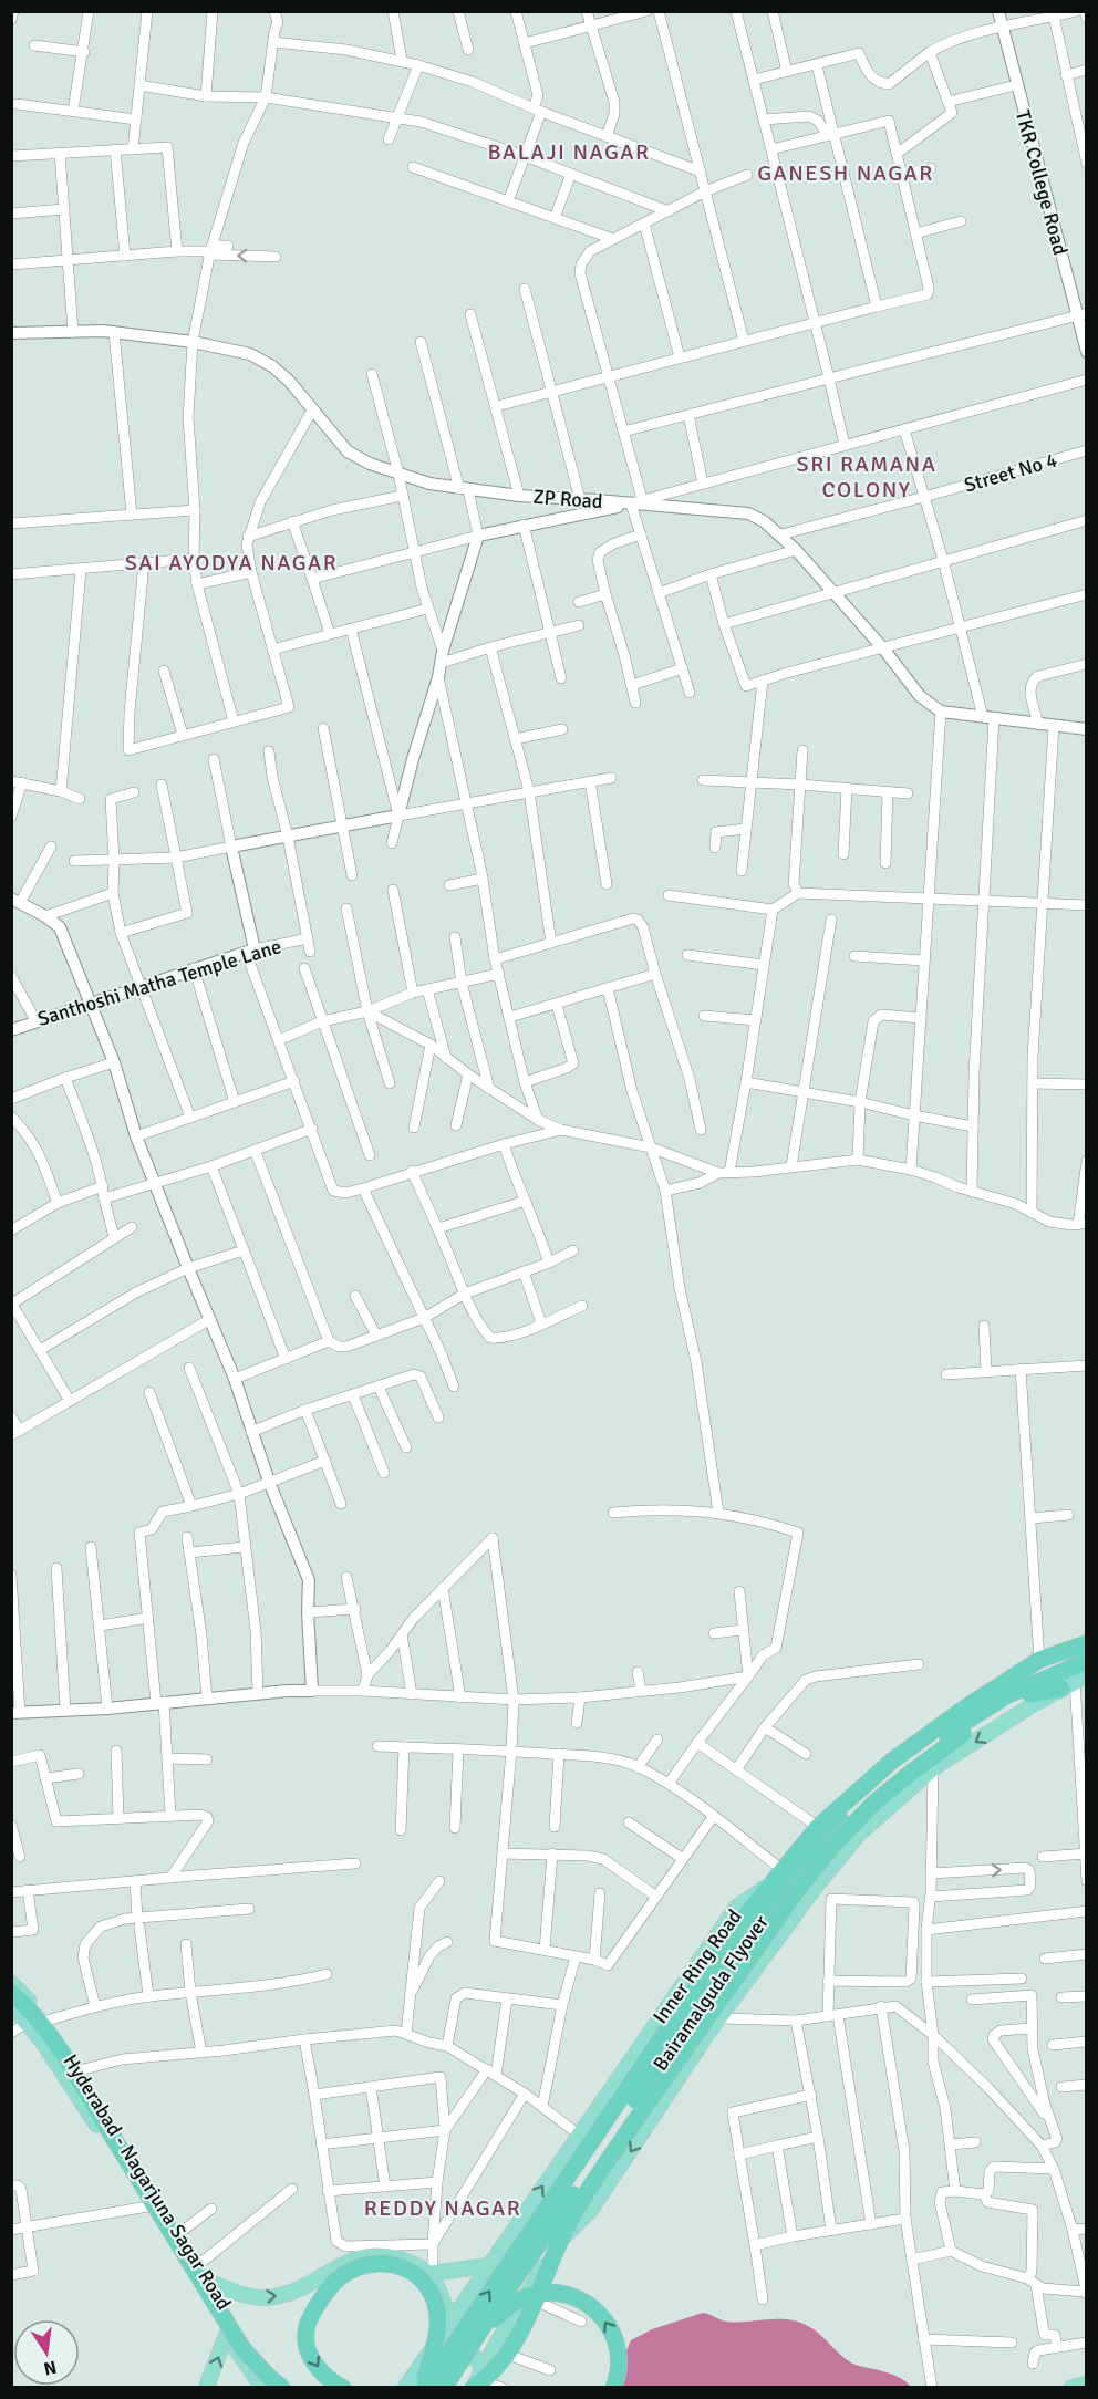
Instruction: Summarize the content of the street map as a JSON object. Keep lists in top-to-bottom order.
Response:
{
  "streets": {
    "highway": ["Inner Ring Road", "Bairamalguda Flyover"],
    "main road": ["Hyderabad - Nagarjuna Sagar Road"],
    "street": [
      "TKR College Road",
      "Street No 4",
      "ZP Road",
      "Santhoshi Matha Temple Lane"
    ]
  },
  "crossings": [
    ["Street No 4", "ZP Road"],
    ["Inner Ring Road", "Bairamalguda Flyover"]
  ],
  "districts": [
    "BALAJI NAGAR",
    "GANESH NAGAR",
    "SRI RAMANA COLONY",
    "SAI AYODYA NAGAR",
    "REDDY NAGAR"
  ],
  "north": "bottom"
}
